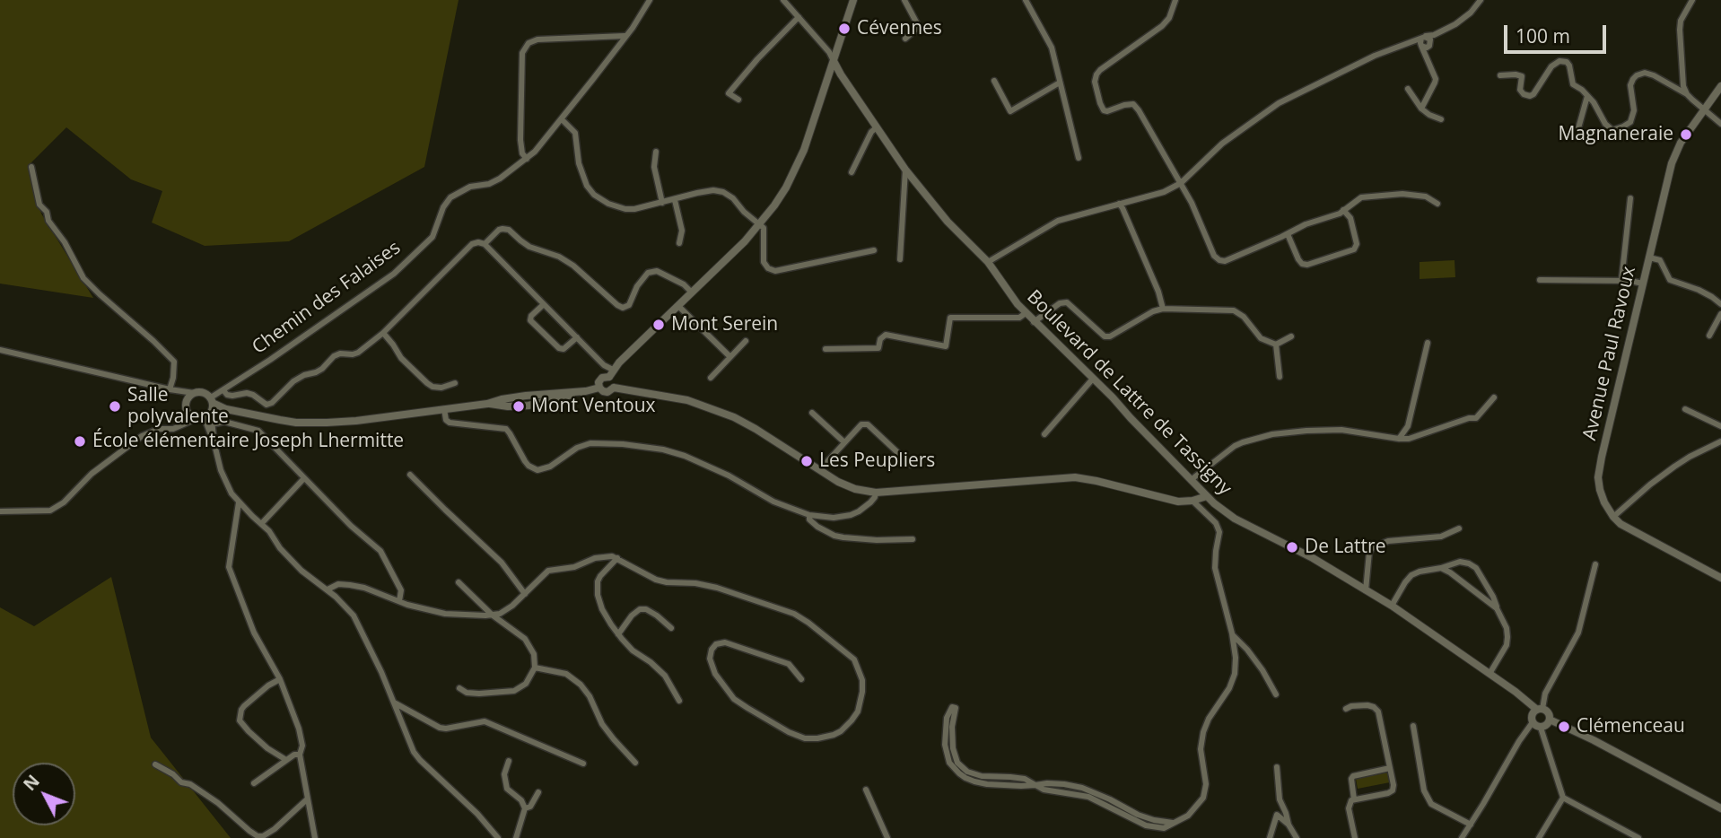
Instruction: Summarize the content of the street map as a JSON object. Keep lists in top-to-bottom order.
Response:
{
  "streets": {
    "street": ["Chemin des Falaises", "Avenue Paul Ravoux", "Boulevard de Lattre de Tassigny"]
  },
  "places": [
    "Cévennes",
    "Magnaneraie",
    "Mont Serein",
    "Salle polyvalente",
    "Mont Ventoux",
    "École élémentaire Joseph Lhermitte",
    "Les Peupliers",
    "De Lattre",
    "Clémenceau"
  ],
  "scale_bar": "100 m",
  "north": "top left"
}
